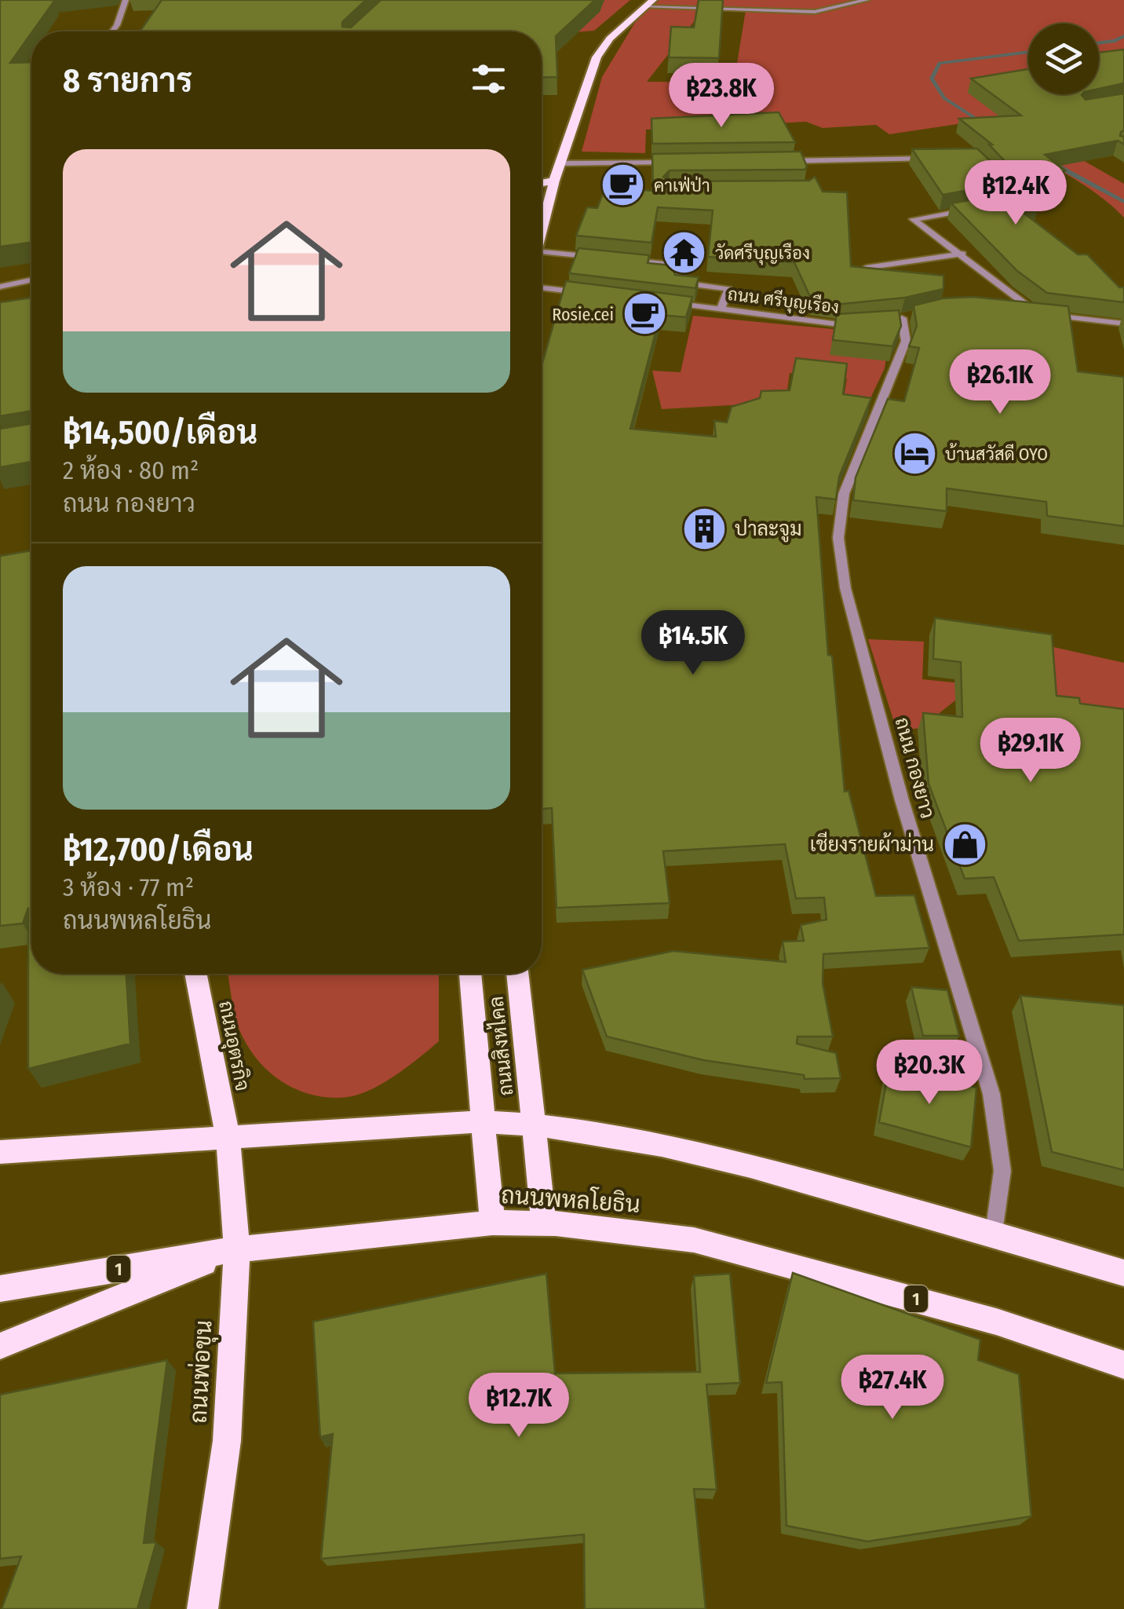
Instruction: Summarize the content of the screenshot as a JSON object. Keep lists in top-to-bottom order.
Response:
{
  "streets": {
    "main road": [
      "ถนนอุตรกิจ",
      "ถนนสิงหไคล",
      "ถนนพหลโยธิน",
      "1",
      "ถนนพ่อขุน"
    ],
    "street": ["ถนน ศรีบุญเรือง", "ถนน กองยาว"]
  },
  "crossings": [
    ["ถนนอุตรกิจ", "ถนนพ่อขุน"],
    ["ถนนสิงหไคล", "ถนนพหลโยธิน"],
    ["ถนนพหลโยธิน", "1"],
    ["ถนนพหลโยธิน", "ถนนพ่อขุน"],
    ["1", "ถนนพ่อขุน"]
  ],
  "places": {
    "cafe": ["คาเฟ่ป่า", "Rosie.cei"],
    "temple": ["วัดศรีบุญเรือง"],
    "hotel": ["บ้านสวัสดี OYO"],
    "building": ["ปาละจูม"],
    "shop": ["เชียงรายผ้าม่าน"]
  },
  "page": {
    "heading": "8 รายการ",
    "price": [
      "฿23.8K",
      "฿12.4K",
      "฿26.1K",
      "฿14.5K",
      "฿29.1K",
      "฿20.3K",
      "฿27.4K",
      "฿12.7K"
    ],
    "list": [
      {
        "name": "฿14,500/เดือน",
        "note": "2 ห้อง · 80 m² · ถนน กองยาว"
      },
      {
        "name": "฿12,700/เดือน",
        "note": "3 ห้อง · 77 m² · ถนนพหลโยธิน"
      }
    ]
  }
}
